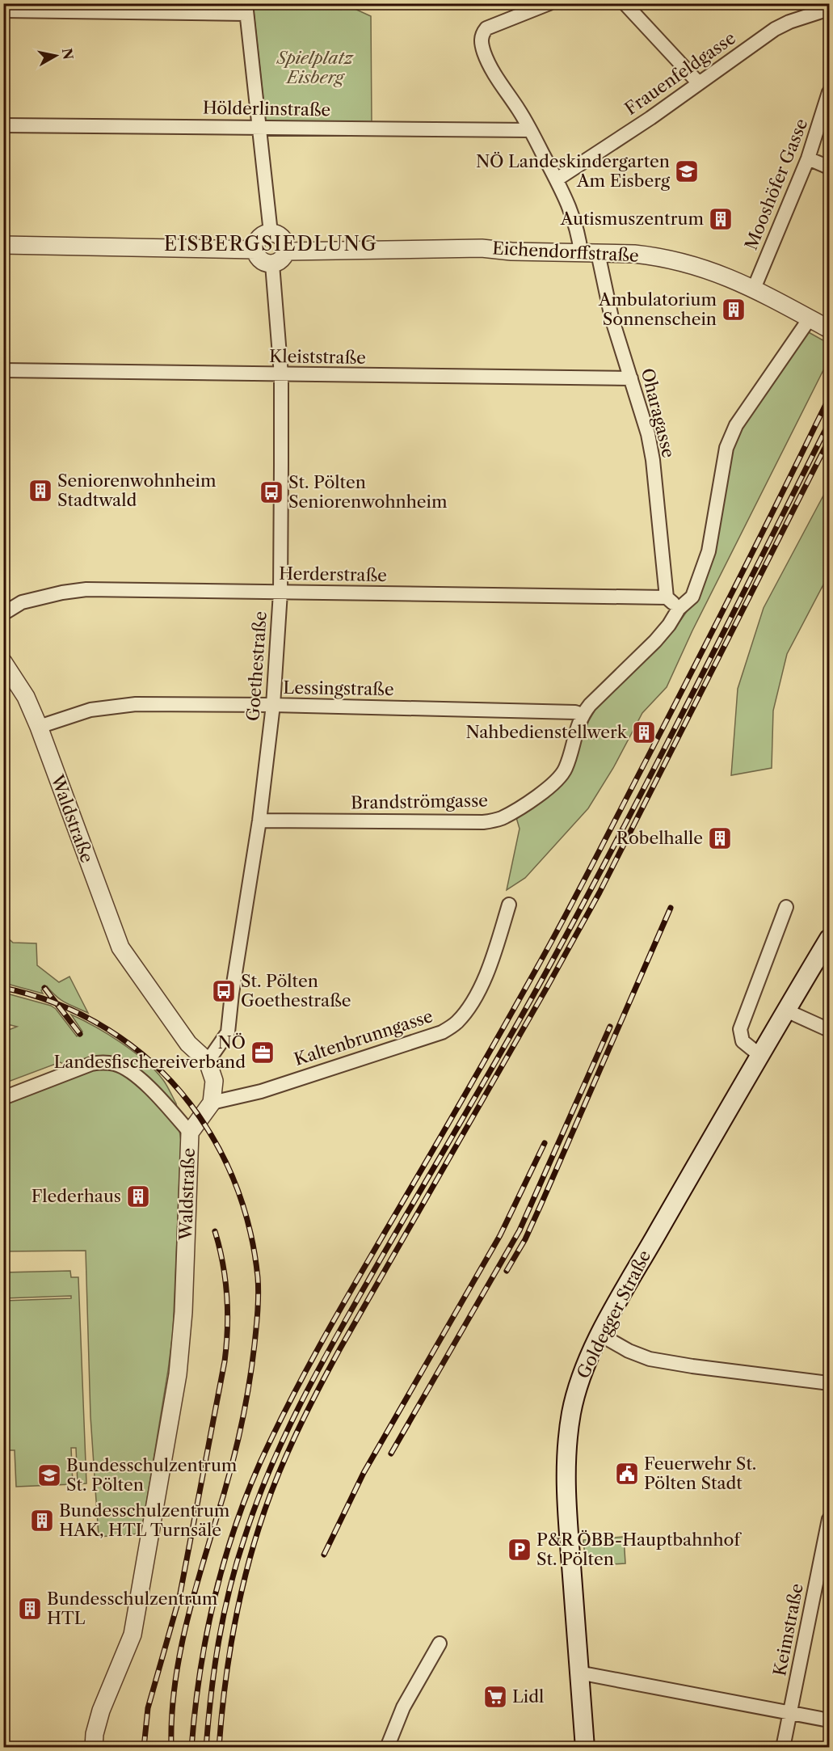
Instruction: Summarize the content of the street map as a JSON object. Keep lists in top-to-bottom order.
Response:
{
  "streets": {
    "main road": ["Goldegger Straße"],
    "street": [
      "Frauenfeldgasse",
      "Hölderlinstraße",
      "Mooshöfer Gasse",
      "Eichendorffstraße",
      "Kleiststraße",
      "Oharagasse",
      "Herderstraße",
      "Goethestraße",
      "Lessingstraße",
      "Brandströmgasse",
      "Waldstraße",
      "Kaltenbrunngasse",
      "Keimstraße"
    ]
  },
  "crossings": [
    ["Mooshöfer Gasse", "Eichendorffstraße"],
    ["Eichendorffstraße", "Oharagasse"],
    ["Eichendorffstraße", "Goethestraße"],
    ["Kleiststraße", "Oharagasse"],
    ["Kleiststraße", "Goethestraße"],
    ["Oharagasse", "Herderstraße"],
    ["Herderstraße", "Goethestraße"],
    ["Goethestraße", "Lessingstraße"],
    ["Goethestraße", "Brandströmgasse"],
    ["Goethestraße", "Waldstraße"],
    ["Lessingstraße", "Brandströmgasse"],
    ["Lessingstraße", "Waldstraße"],
    ["Waldstraße", "Kaltenbrunngasse"]
  ],
  "districts": ["EISBERGSIEDLUNG"],
  "parks": ["Spielplatz Eisberg"],
  "places": {
    "school or university": ["NÖ Landeskindergarten Am Eisberg", "Bundesschulzentrum St. Pölten"],
    "building": [
      "Autismuszentrum",
      "Ambulatorium Sonnenschein",
      "Seniorenwohnheim Stadtwald",
      "Nahbedienstellwerk",
      "Robelhalle",
      "Flederhaus",
      "Bundesschulzentrum HAK, HTL Turnsäle",
      "Bundesschulzentrum HTL"
    ],
    "bus stop": ["St. Pölten Seniorenwohnheim", "St. Pölten Goethestraße"],
    "office": ["NÖ Landesfischereiverband"],
    "public building": ["Feuerwehr St. Pölten Stadt"],
    "parking": ["P&R ÖBB-Hauptbahnhof St. Pölten"],
    "supermarket": ["Lidl"]
  },
  "north": "right"
}
